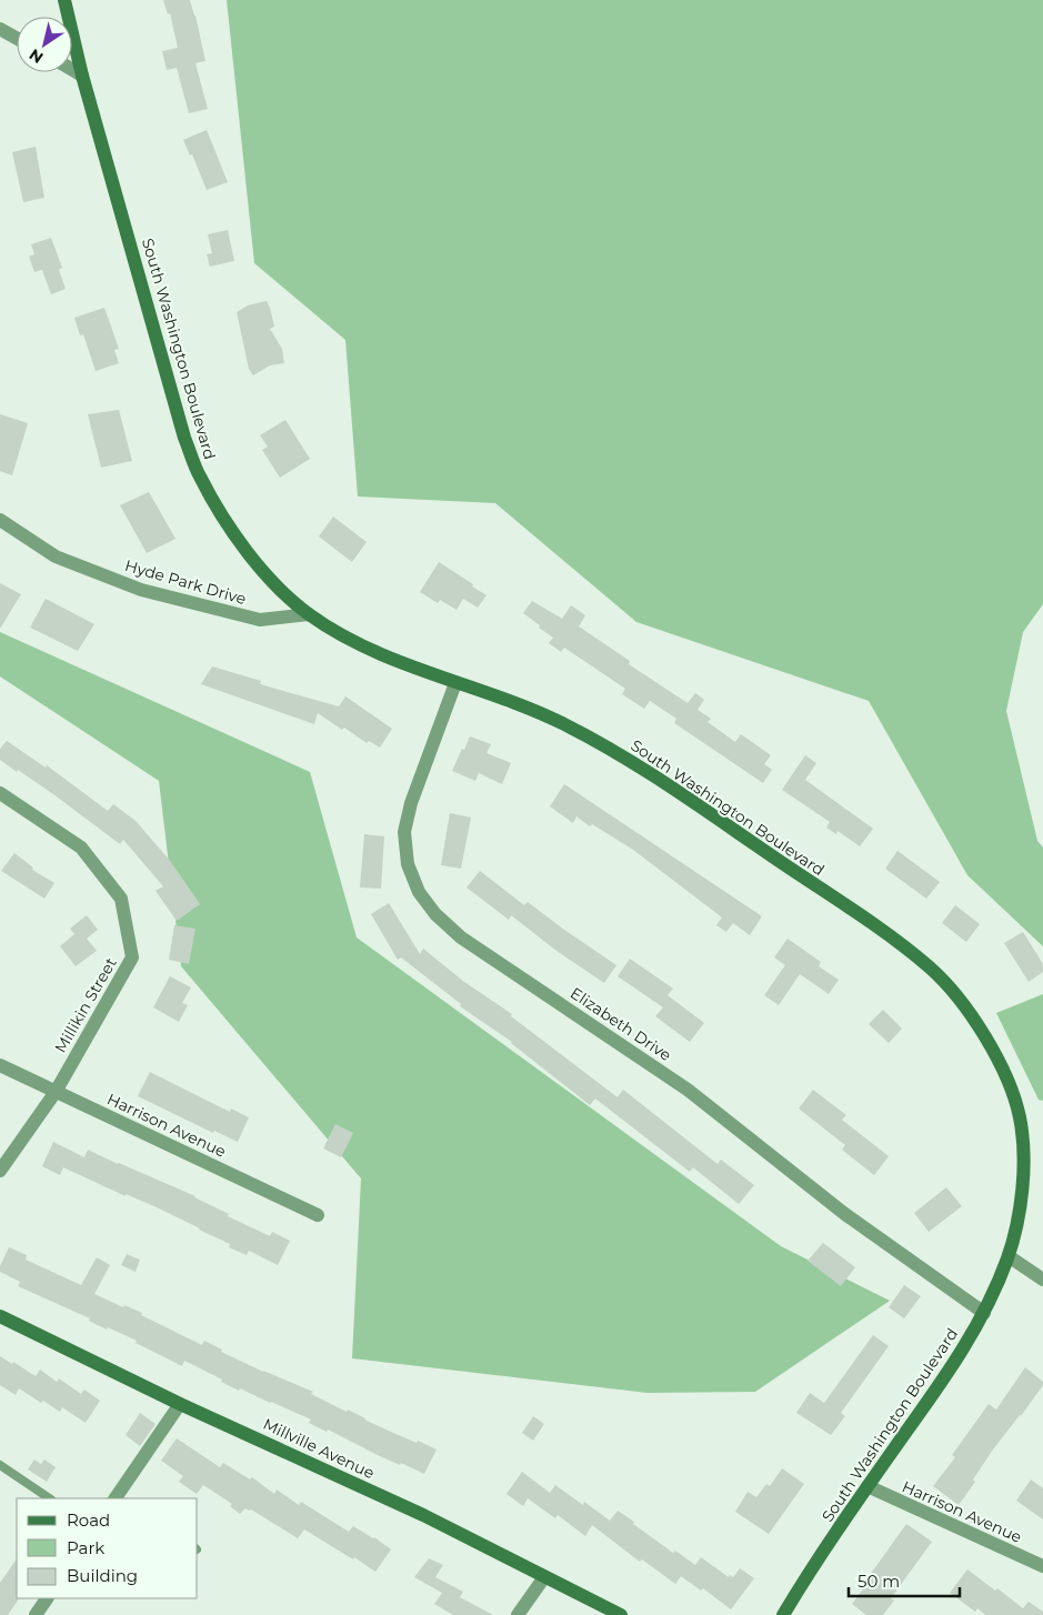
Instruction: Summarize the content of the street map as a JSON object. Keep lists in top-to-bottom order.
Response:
{
  "streets": {
    "street": [
      "South Washington Boulevard",
      "Hyde Park Drive",
      "Millikin Street",
      "Elizabeth Drive",
      "Harrison Avenue",
      "Millville Avenue"
    ]
  },
  "crossings": [
    ["South Washington Boulevard", "Hyde Park Drive"],
    ["South Washington Boulevard", "Elizabeth Drive"],
    ["South Washington Boulevard", "Harrison Avenue"],
    ["Millikin Street", "Harrison Avenue"]
  ],
  "legend": ["Road", "Park", "Building"],
  "scale_bar": "50 m",
  "north": "bottom left"
}
